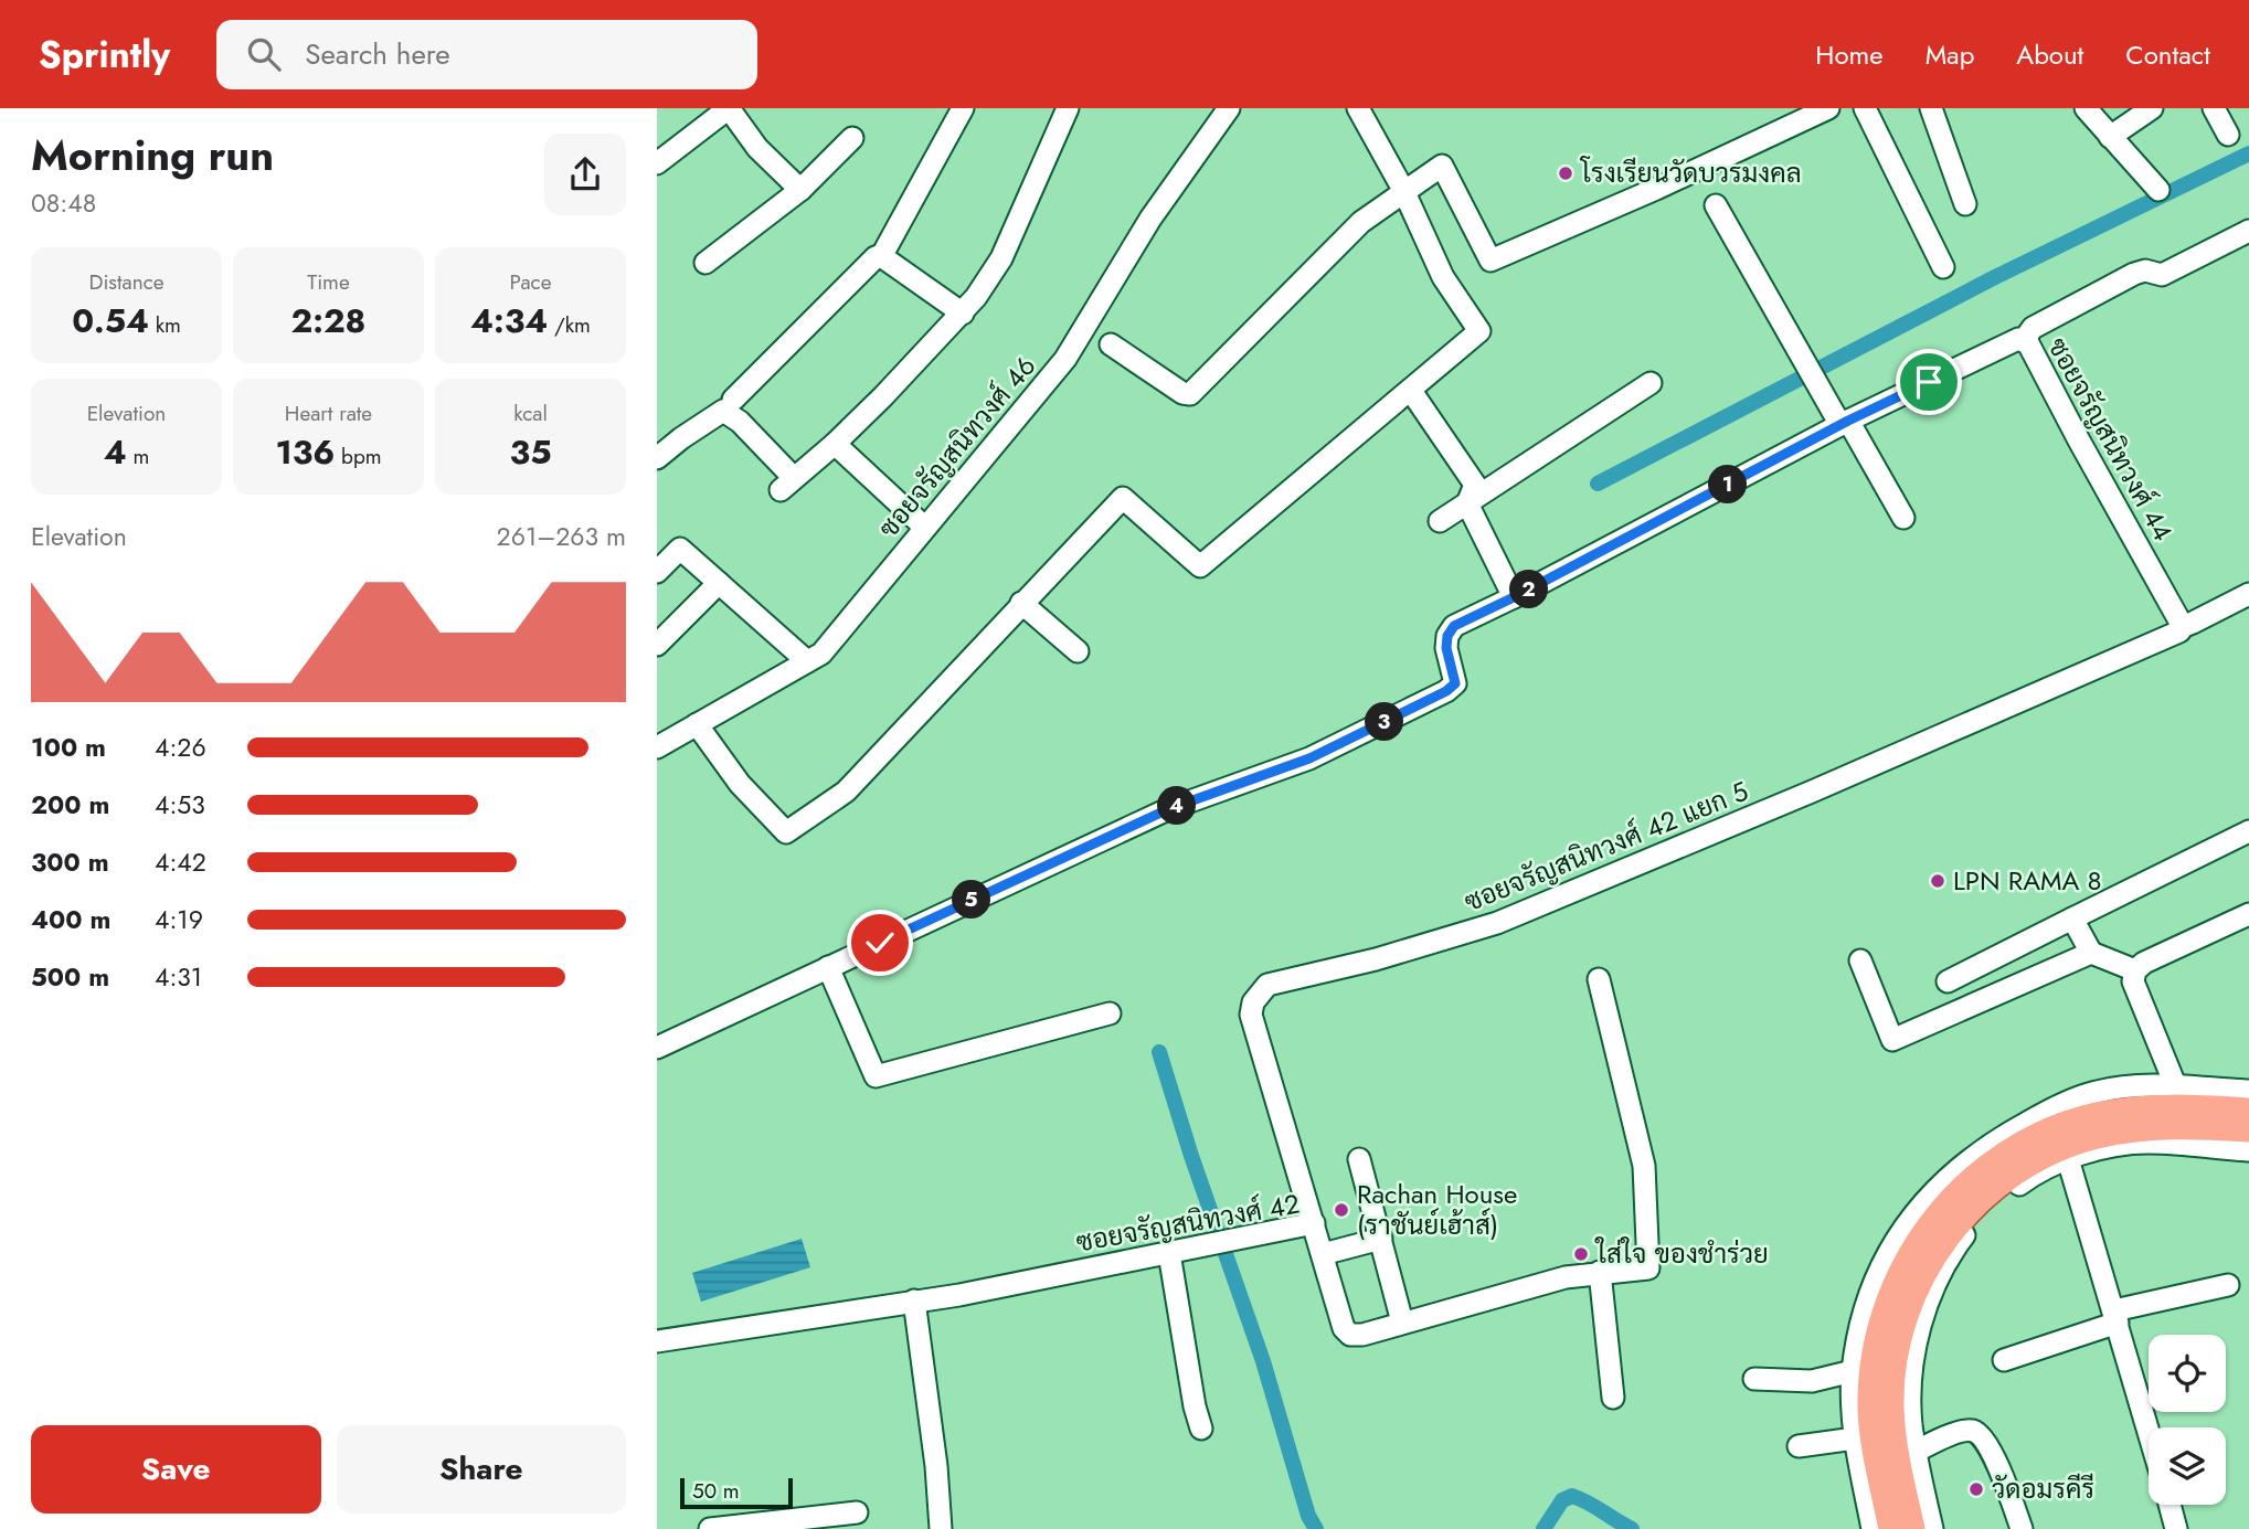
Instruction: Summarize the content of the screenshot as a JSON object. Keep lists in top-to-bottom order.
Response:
{
  "streets": {
    "street": [
      "ซอยจรัญสนิทวงศ์ 44",
      "ซอยจรัญสนิทวงศ์ 46",
      "ซอยจรัญสนิทวงศ์ 42 แยก 5",
      "ซอยจรัญสนิทวงศ์ 42"
    ]
  },
  "crossings": [
    ["ซอยจรัญสนิทวงศ์ 44", "ซอยจรัญสนิทวงศ์ 42 แยก 5"],
    ["ซอยจรัญสนิทวงศ์ 42 แยก 5", "ซอยจรัญสนิทวงศ์ 42"]
  ],
  "places": [
    "โรงเรียนวัดบวรมงคล",
    "LPN RAMA 8",
    "Rachan House (ราชันย์เฮ้าส์)",
    "ใส่ใจ ของชำร่วย",
    "วัดอมรคีรี"
  ],
  "scale_bar": "50 m",
  "page": {
    "header": "Sprintly",
    "search": "Search here",
    "nav": [
      "Home",
      "Map",
      "About",
      "Contact"
    ],
    "heading": ["Morning run", "08:48"],
    "stats": [
      ["Distance", "0.54 km"],
      ["Time", "2:28"],
      ["Pace", "4:34 /km"],
      ["Elevation", "4 m"],
      ["Heart rate", "136 bpm"],
      ["kcal", "35"]
    ],
    "pins": [
      "1",
      "2",
      "3",
      "4",
      "5"
    ],
    "chart": ["Elevation", "261–263 m"],
    "list": [
      {
        "name": "100 m",
        "note": "4:26"
      },
      {
        "name": "200 m",
        "note": "4:53"
      },
      {
        "name": "300 m",
        "note": "4:42"
      },
      {
        "name": "400 m",
        "note": "4:19"
      },
      {
        "name": "500 m",
        "note": "4:31"
      }
    ],
    "buttons": ["Save", "Share"],
    "scale": "50 m"
  }
}
